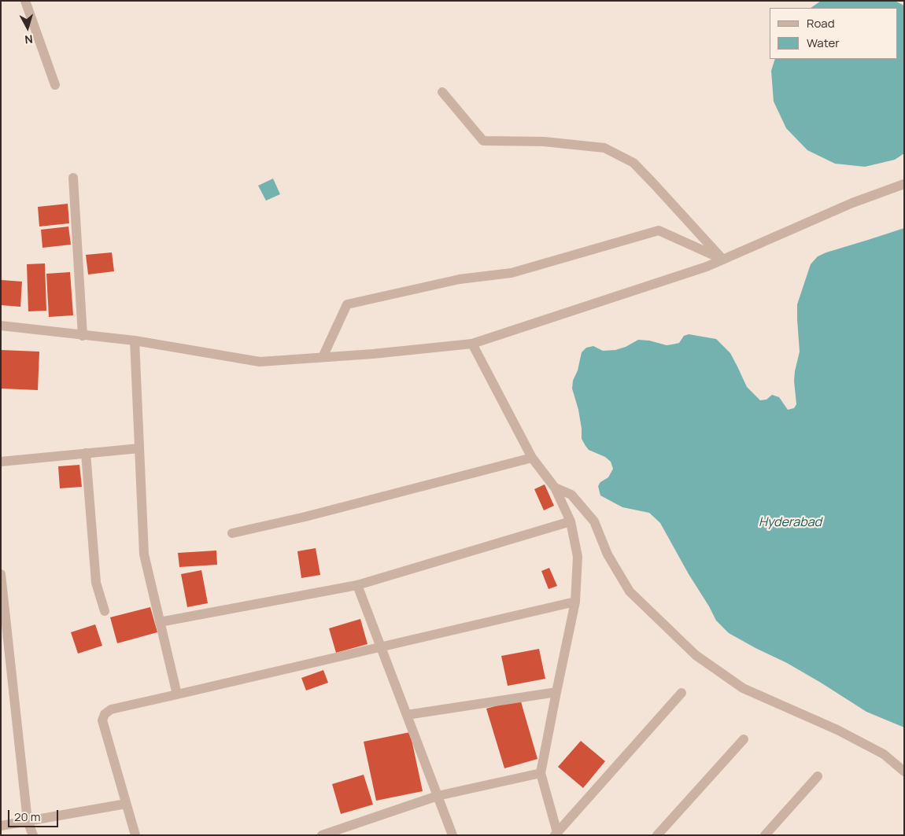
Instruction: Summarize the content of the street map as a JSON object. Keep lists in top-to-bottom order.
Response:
{
  "water": ["Hyderabad"],
  "legend": ["Road", "Water"],
  "scale_bar": "20 m",
  "north": "bottom"
}
